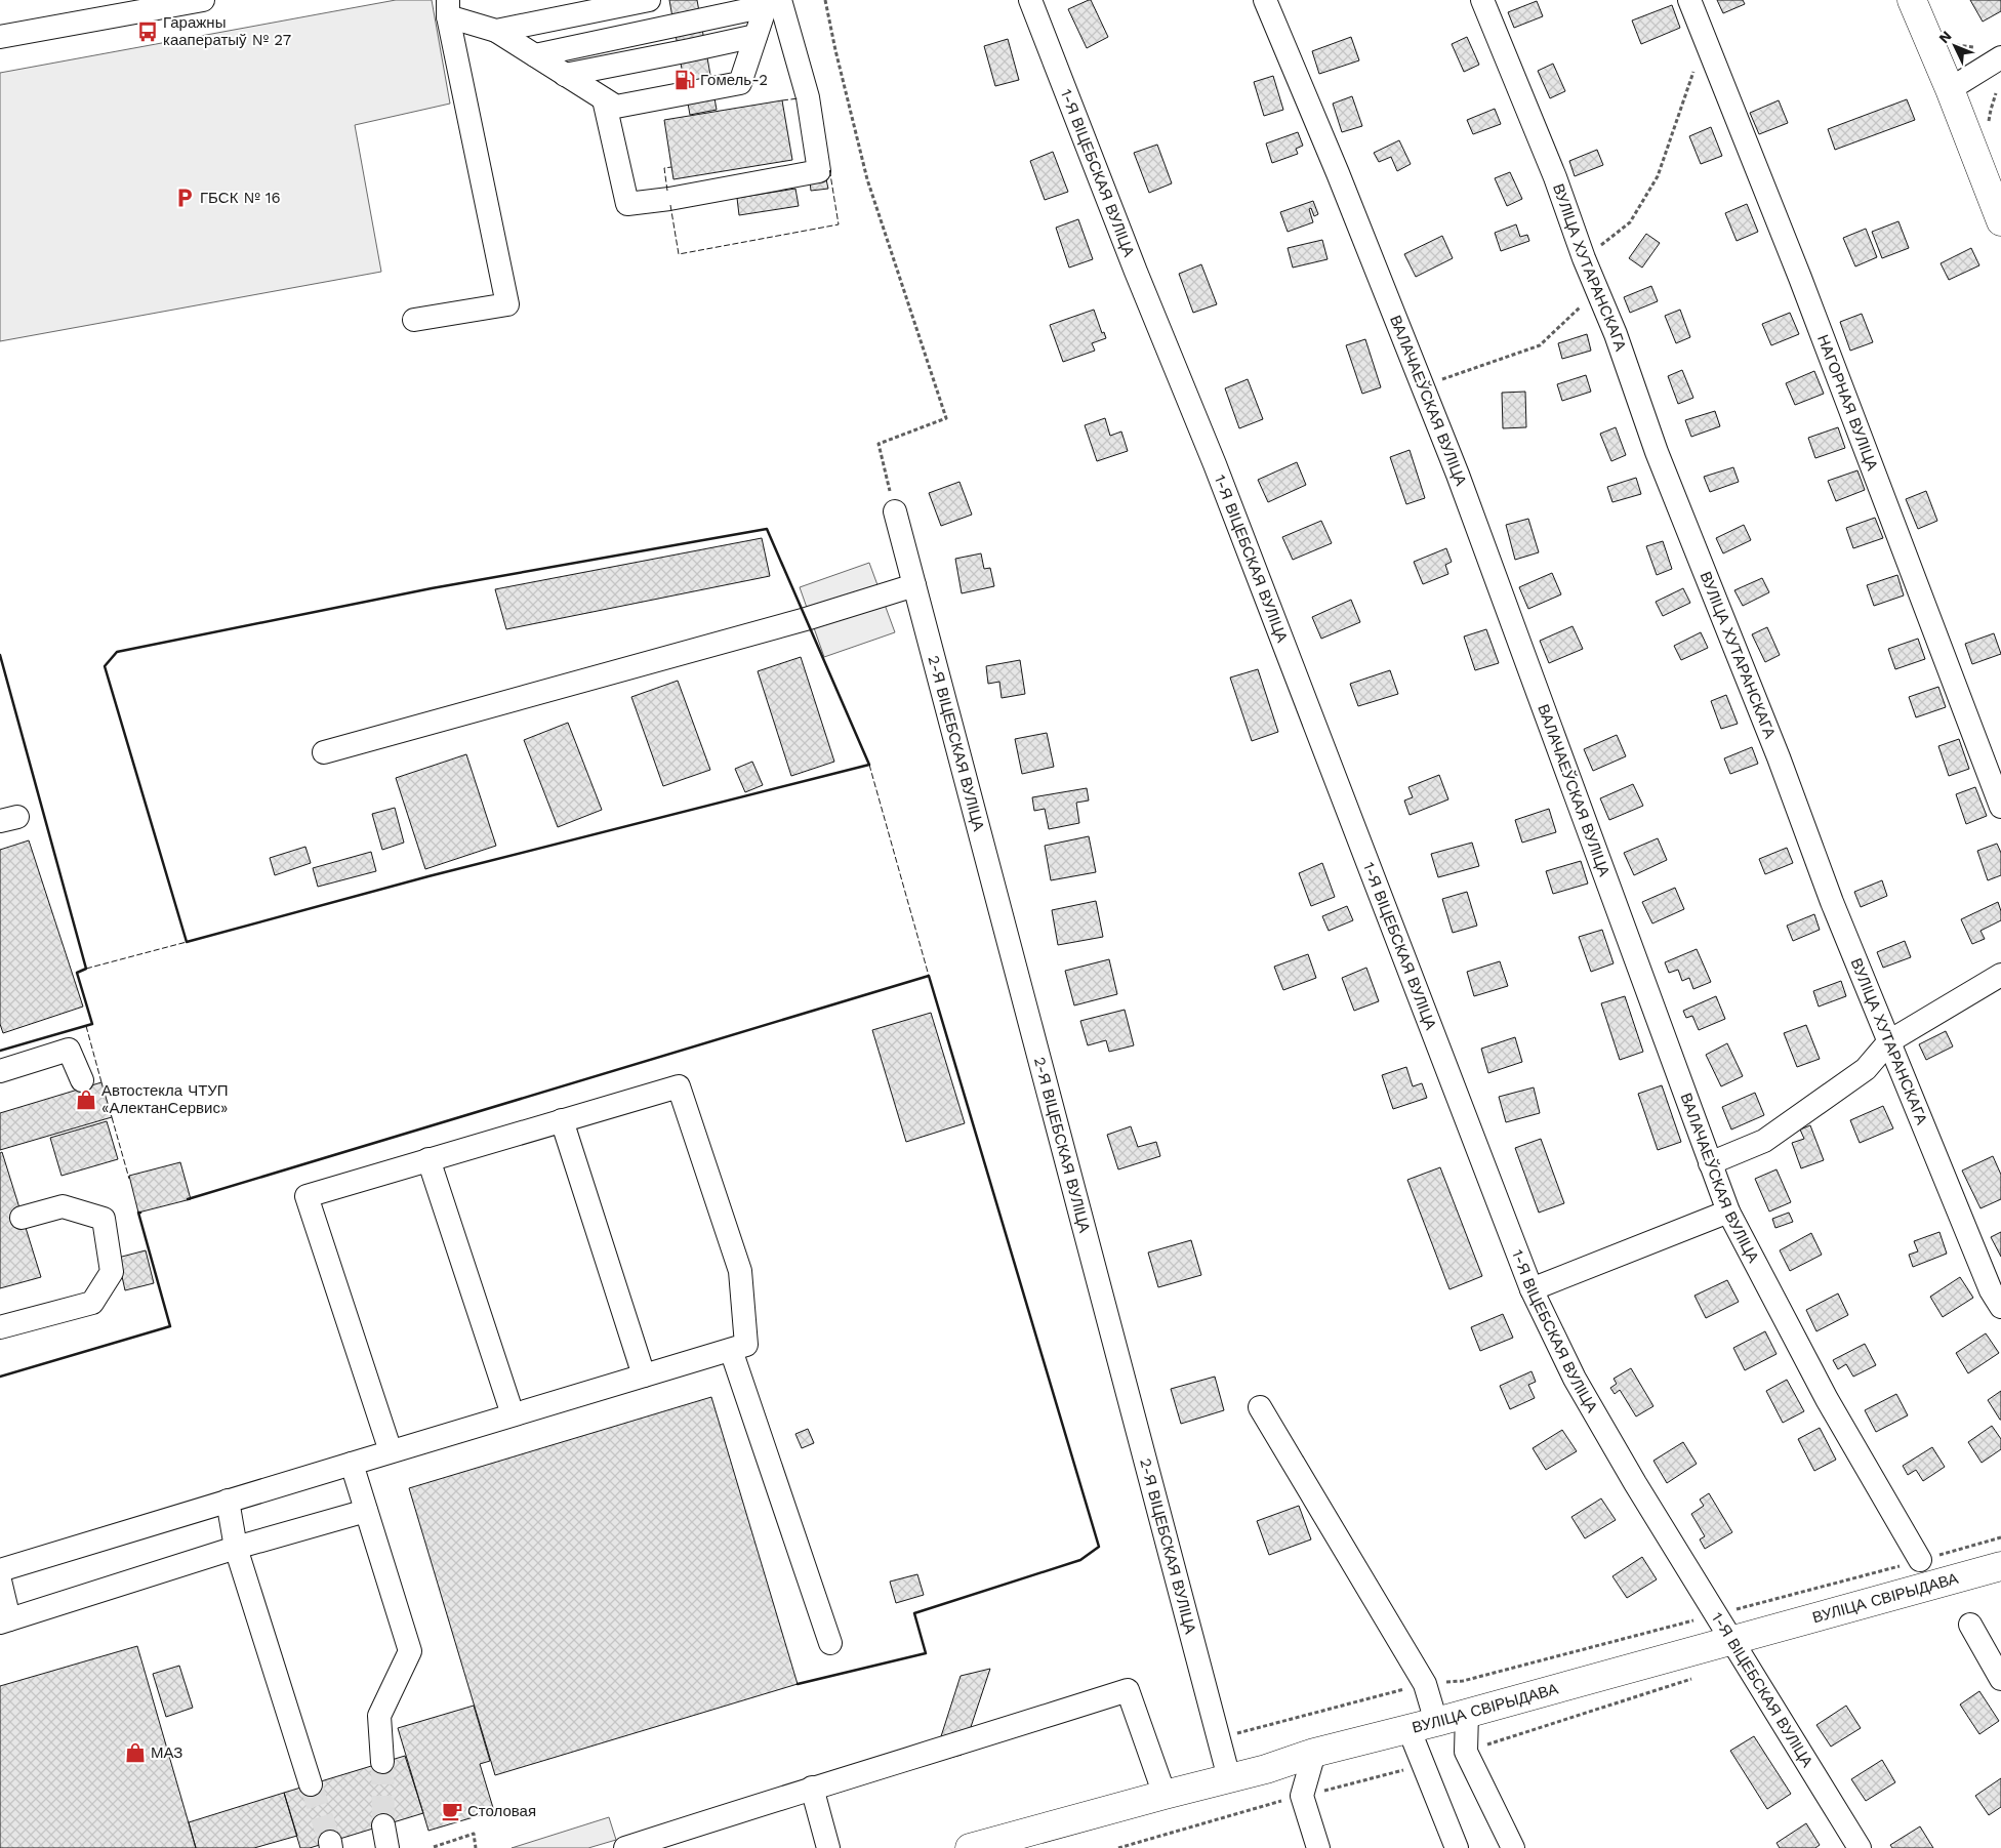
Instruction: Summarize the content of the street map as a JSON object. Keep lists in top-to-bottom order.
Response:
{
  "streets": {
    "main road": ["ВУЛІЦА СВІРЫДАВА"],
    "street": [
      "1-Я ВІЦЕБСКАЯ ВУЛІЦА",
      "ВУЛІЦА ХУТАРАНСКАГА",
      "ВАЛАЧАЕЎСКАЯ ВУЛІЦА",
      "НАГОРНАЯ ВУЛІЦА",
      "2-Я ВІЦЕБСКАЯ ВУЛІЦА"
    ]
  },
  "crossings": [
    ["1-Я ВІЦЕБСКАЯ ВУЛІЦА", "ВУЛІЦА СВІРЫДАВА"],
    ["2-Я ВІЦЕБСКАЯ ВУЛІЦА", "ВУЛІЦА СВІРЫДАВА"]
  ],
  "places": {
    "bus stop": ["Гаражны кааператыў № 27"],
    "fuel station": ["Гомель-2"],
    "parking": ["ГБСК № 16"],
    "shop": ["Автостекла ЧТУП «АлектанСервис»", "МАЗ"],
    "cafe": ["Столовая"]
  },
  "north": "top left"
}
